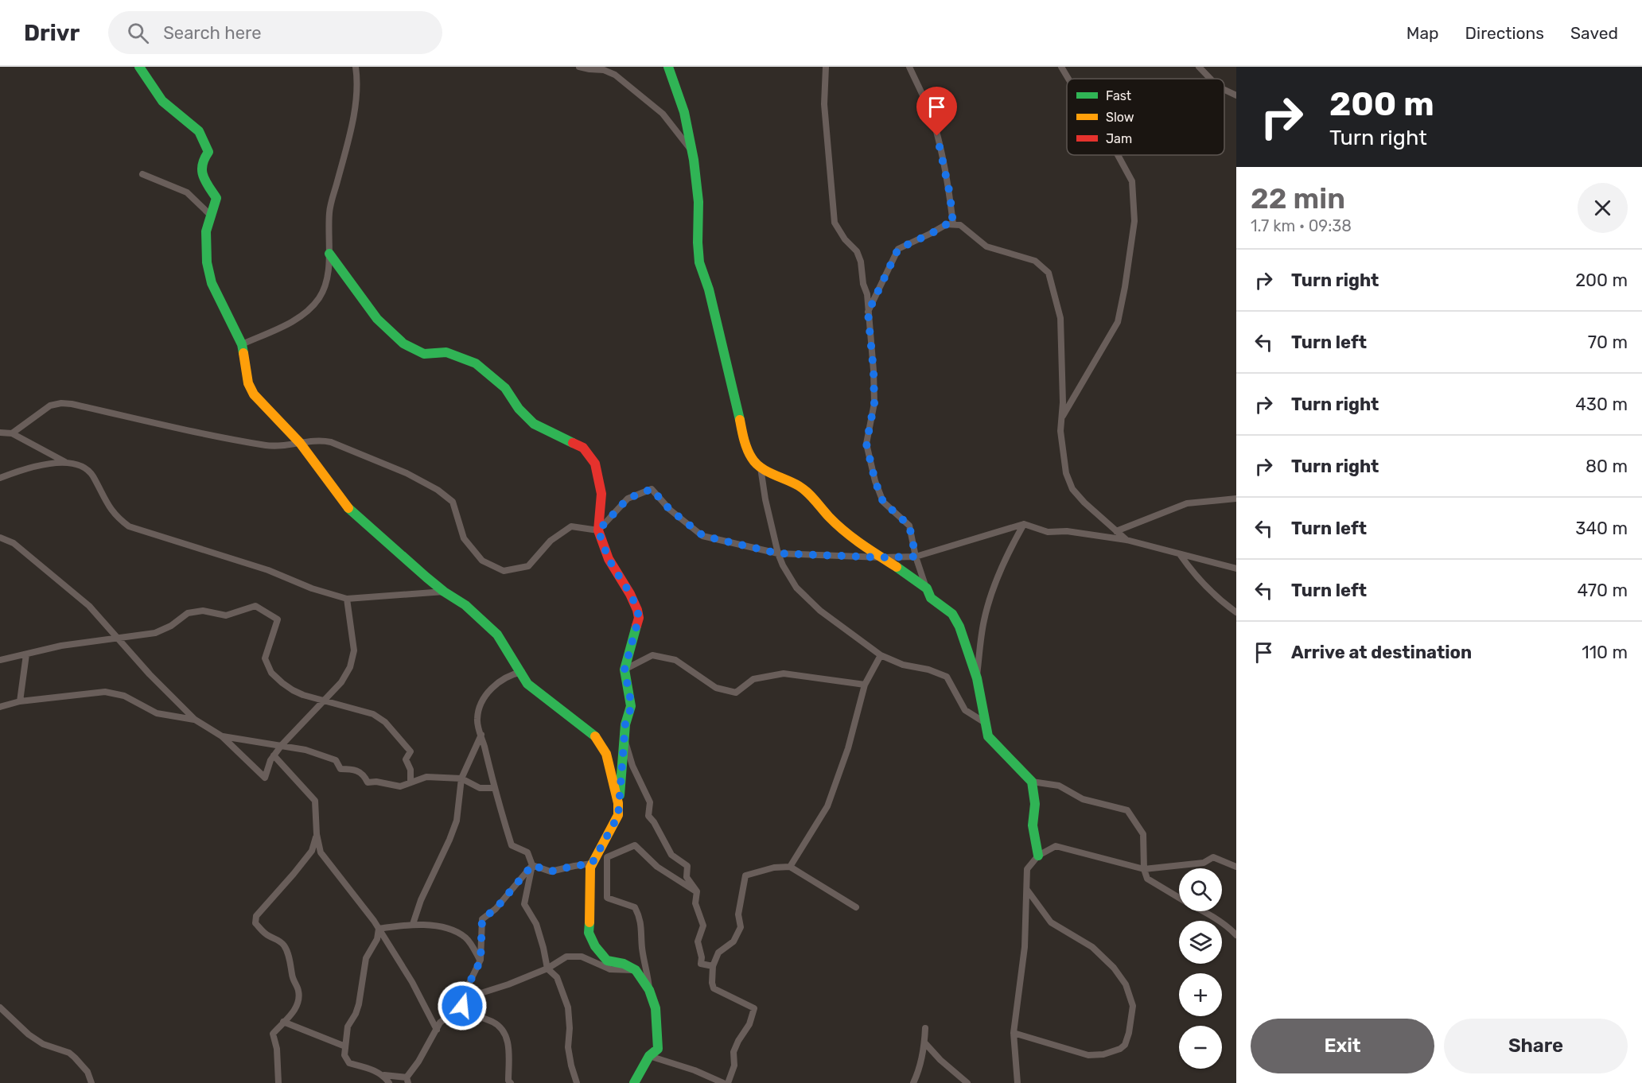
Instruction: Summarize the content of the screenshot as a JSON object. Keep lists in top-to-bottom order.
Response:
{
  "legend": ["Fast", "Slow", "Jam"],
  "page": {
    "header": "Drivr",
    "search": "Search here",
    "nav": ["Map", "Directions", "Saved"],
    "turn": ["200 m", "Turn right"],
    "heading": ["22 min", "1.7 km · 09:38"],
    "list": [
      {
        "name": "Turn right",
        "value": "200 m"
      },
      {
        "name": "Turn left",
        "value": "70 m"
      },
      {
        "name": "Turn right",
        "value": "430 m"
      },
      {
        "name": "Turn right",
        "value": "80 m"
      },
      {
        "name": "Turn left",
        "value": "340 m"
      },
      {
        "name": "Turn left",
        "value": "470 m"
      },
      {
        "name": "Arrive at destination",
        "value": "110 m"
      }
    ],
    "map_buttons": ["+", "−"],
    "buttons": ["Exit", "Share"]
  }
}
